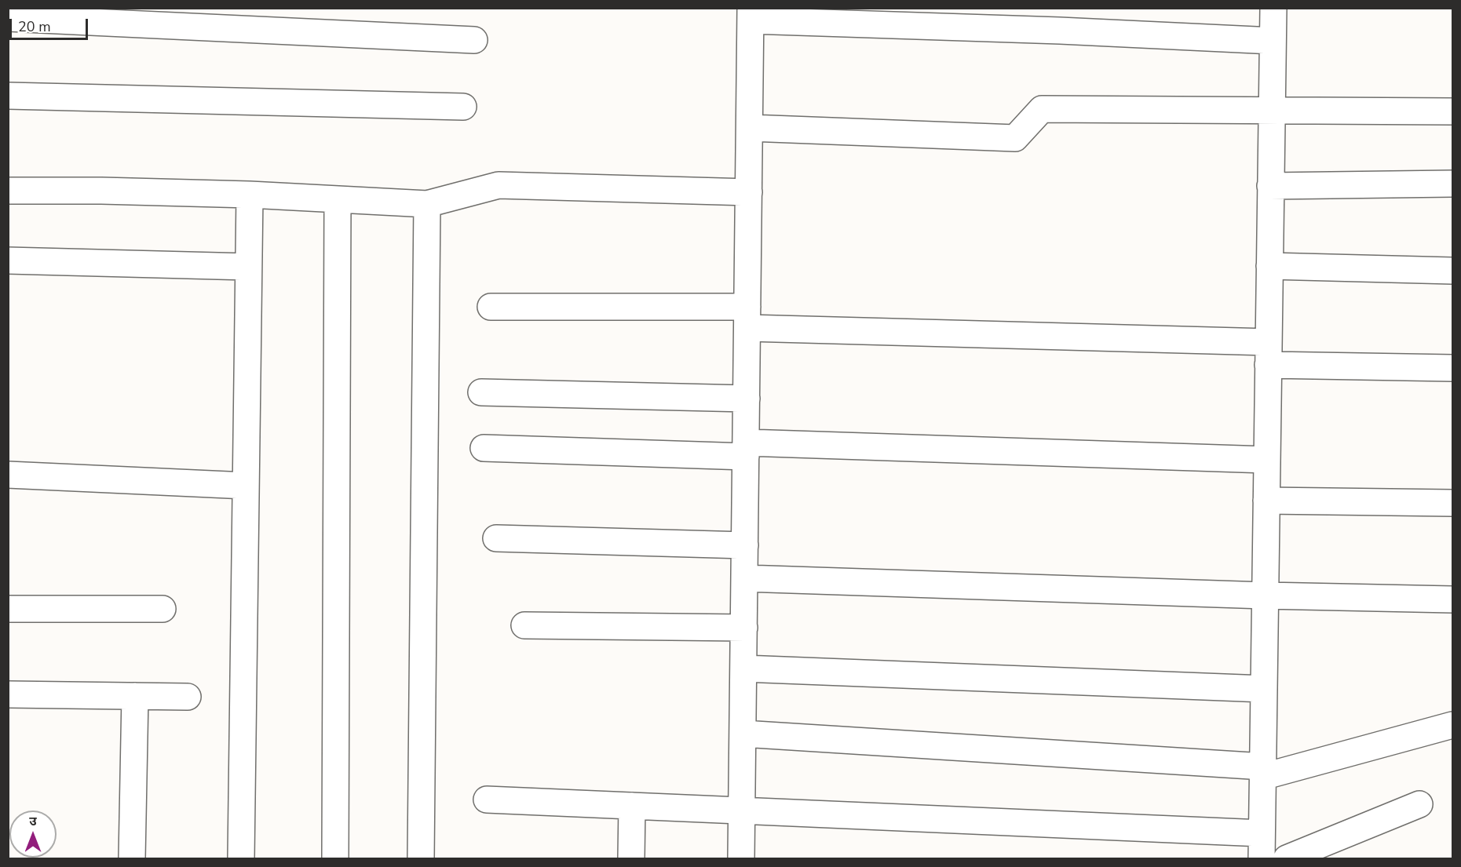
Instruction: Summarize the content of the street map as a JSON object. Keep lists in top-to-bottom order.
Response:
{
  "scale_bar": "20 m",
  "north": "top"
}
